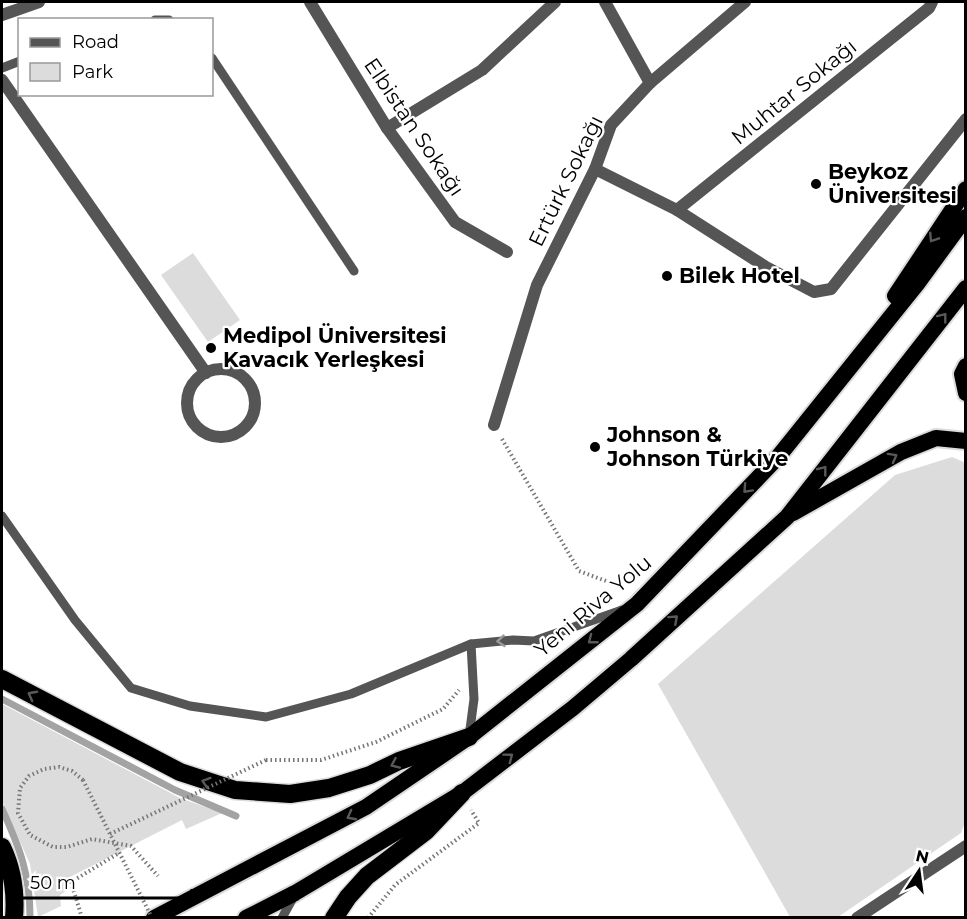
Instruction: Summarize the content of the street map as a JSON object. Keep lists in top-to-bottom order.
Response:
{
  "streets": {
    "highway": ["Yeni Riva Yolu"],
    "street": ["Muhtar Sokağı", "Elbistan Sokağı", "Ertürk Sokağı"]
  },
  "places": [
    "Beykoz Üniversitesi",
    "Bilek Hotel",
    "Medipol Üniversitesi Kavacık Yerleşkesi",
    "Johnson & Johnson Türkiye"
  ],
  "legend": ["Road", "Park"],
  "scale_bar": "50 m",
  "north": "top"
}
